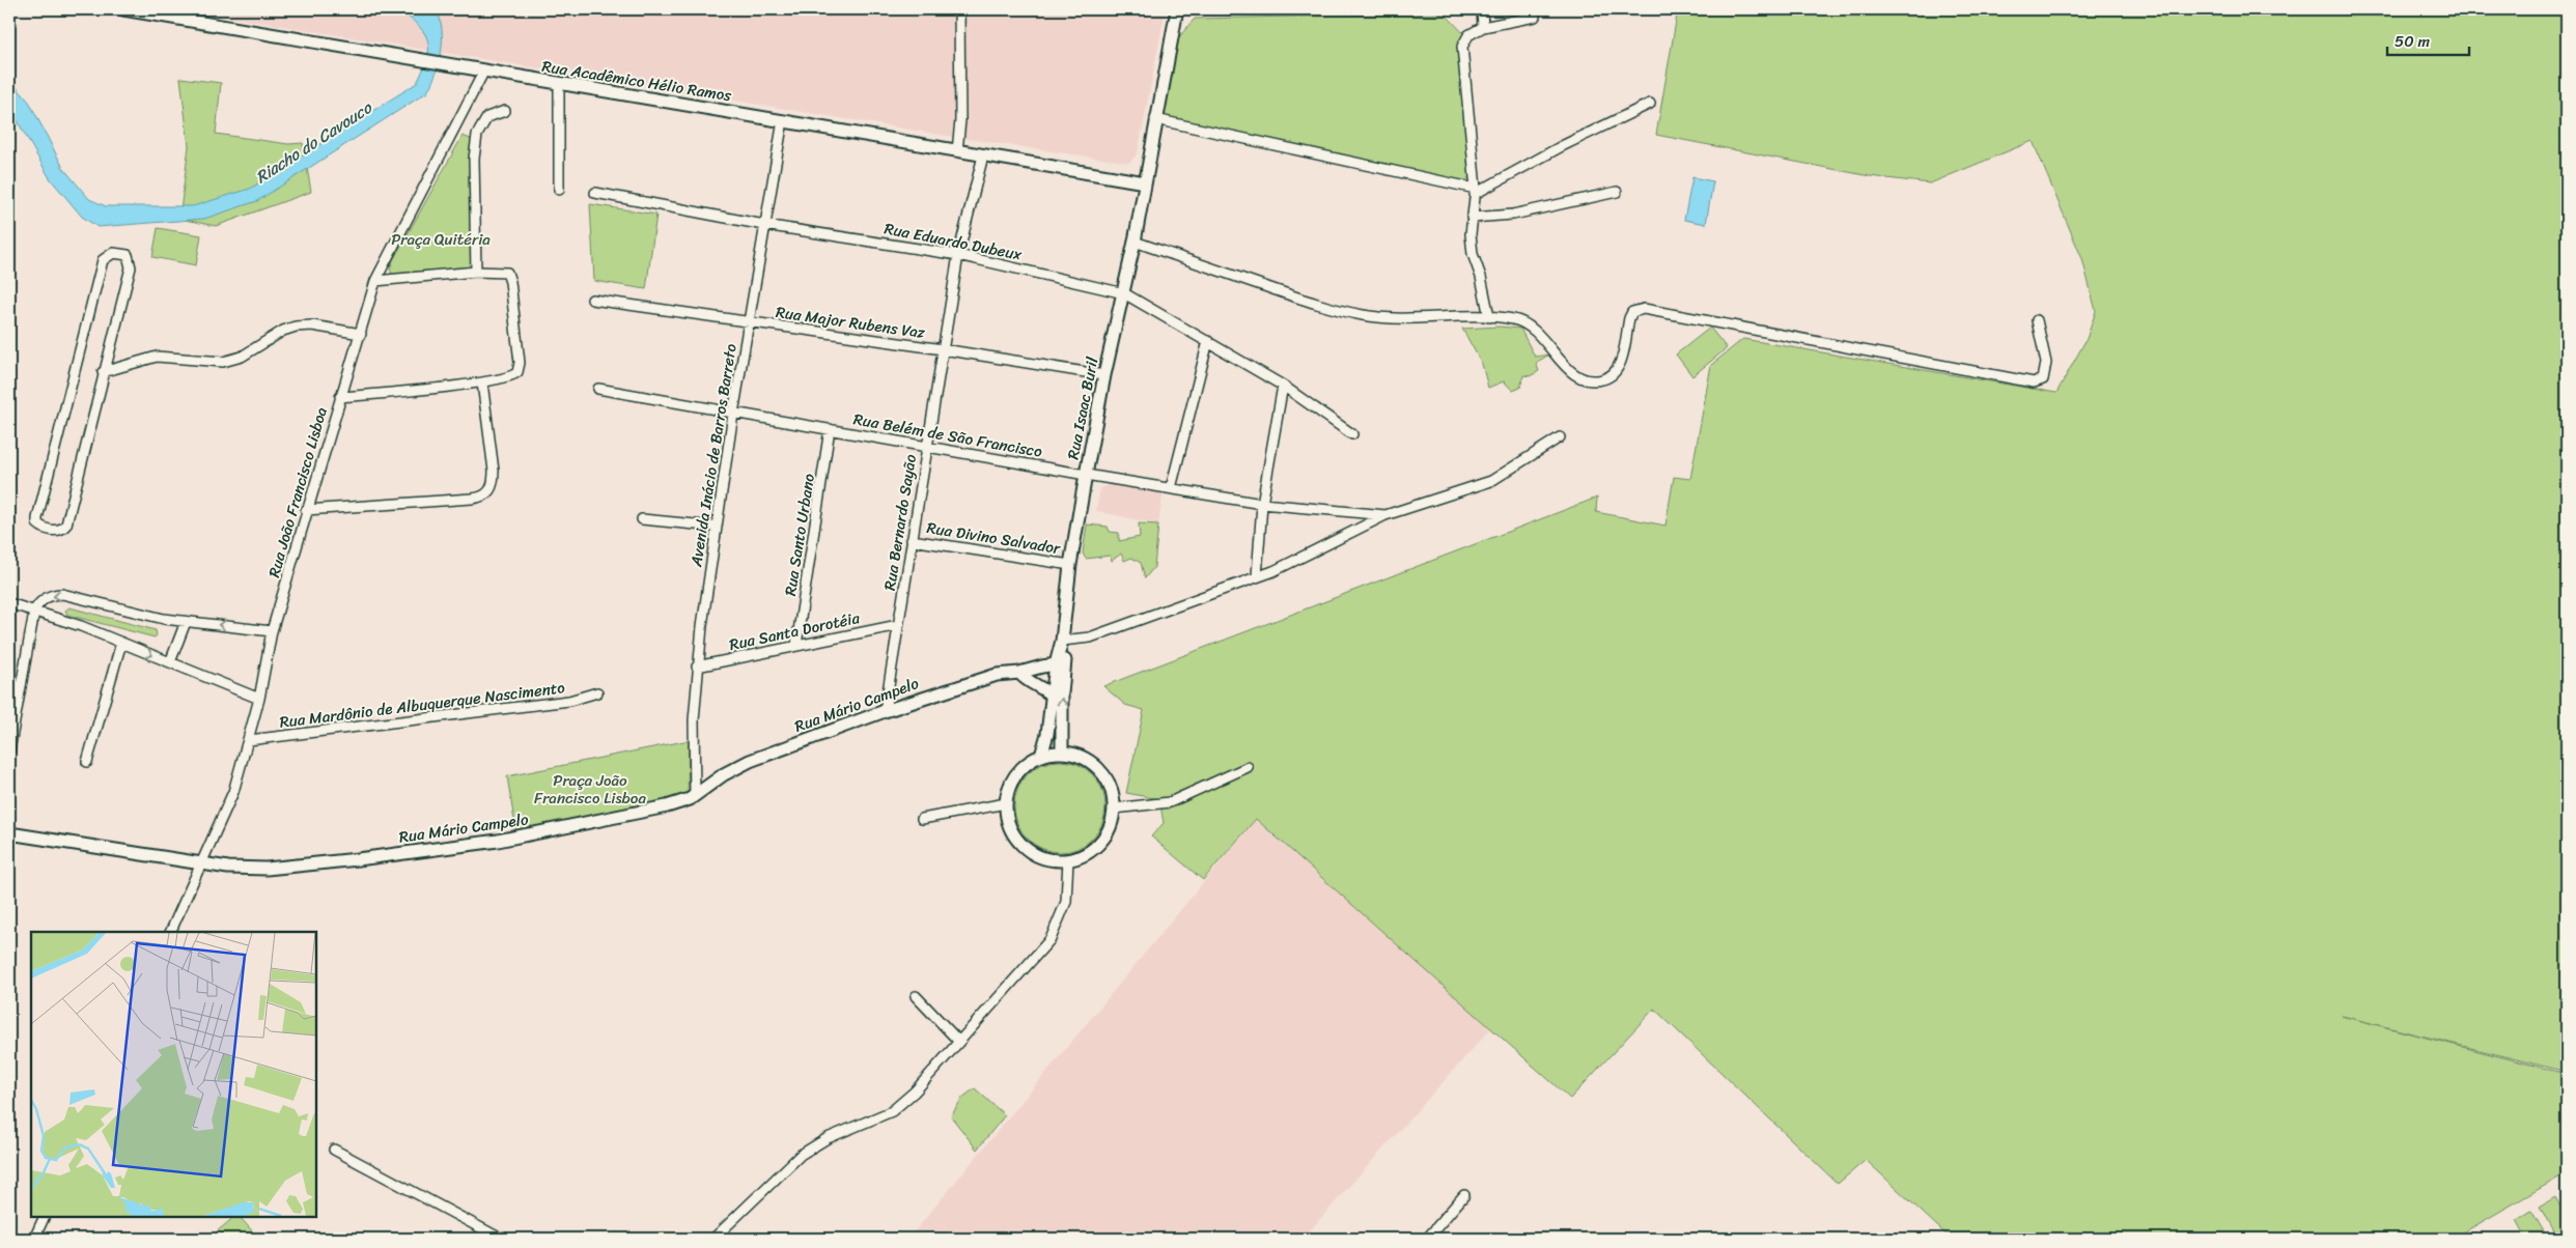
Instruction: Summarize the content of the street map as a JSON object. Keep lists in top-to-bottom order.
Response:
{
  "streets": {
    "main road": ["Rua Acadêmico Hélio Ramos", "Rua Isaac Buril", "Rua Mário Campelo"],
    "street": [
      "Rua Eduardo Dubeux",
      "Rua Major Rubens Vaz",
      "Rua Belém de São Francisco",
      "Avenida Inácio de Barros Barreto",
      "Rua João Francisco Lisboa",
      "Rua Bernardo Sayão",
      "Rua Santo Urbano",
      "Rua Divino Salvador",
      "Rua Santa Dorotéia",
      "Rua Mardônio de Albuquerque Nascimento"
    ]
  },
  "crossings": [
    ["Rua Acadêmico Hélio Ramos", "Rua Isaac Buril"],
    ["Rua Acadêmico Hélio Ramos", "Avenida Inácio de Barros Barreto"],
    ["Rua Acadêmico Hélio Ramos", "Rua João Francisco Lisboa"],
    ["Rua Acadêmico Hélio Ramos", "Rua Bernardo Sayão"],
    ["Rua Eduardo Dubeux", "Rua Isaac Buril"],
    ["Rua Eduardo Dubeux", "Avenida Inácio de Barros Barreto"],
    ["Rua Eduardo Dubeux", "Rua Bernardo Sayão"],
    ["Rua Major Rubens Vaz", "Rua Isaac Buril"],
    ["Rua Major Rubens Vaz", "Avenida Inácio de Barros Barreto"],
    ["Rua Major Rubens Vaz", "Rua Bernardo Sayão"],
    ["Rua Isaac Buril", "Rua Belém de São Francisco"],
    ["Rua Isaac Buril", "Rua Divino Salvador"],
    ["Rua Isaac Buril", "Rua Mário Campelo"],
    ["Rua Belém de São Francisco", "Avenida Inácio de Barros Barreto"],
    ["Rua Belém de São Francisco", "Rua Bernardo Sayão"],
    ["Rua Belém de São Francisco", "Rua Santo Urbano"],
    ["Avenida Inácio de Barros Barreto", "Rua Santa Dorotéia"],
    ["Avenida Inácio de Barros Barreto", "Rua Mário Campelo"],
    ["Rua João Francisco Lisboa", "Rua Mardônio de Albuquerque Nascimento"],
    ["Rua João Francisco Lisboa", "Rua Mário Campelo"],
    ["Rua Bernardo Sayão", "Rua Divino Salvador"],
    ["Rua Bernardo Sayão", "Rua Santa Dorotéia"],
    ["Rua Bernardo Sayão", "Rua Mário Campelo"],
    ["Rua Santo Urbano", "Rua Santa Dorotéia"]
  ],
  "water": ["Riacho do Cavouco"],
  "parks": ["Praça Quitéria", "Praça João Francisco Lisboa"],
  "scale_bar": "50 m"
}
